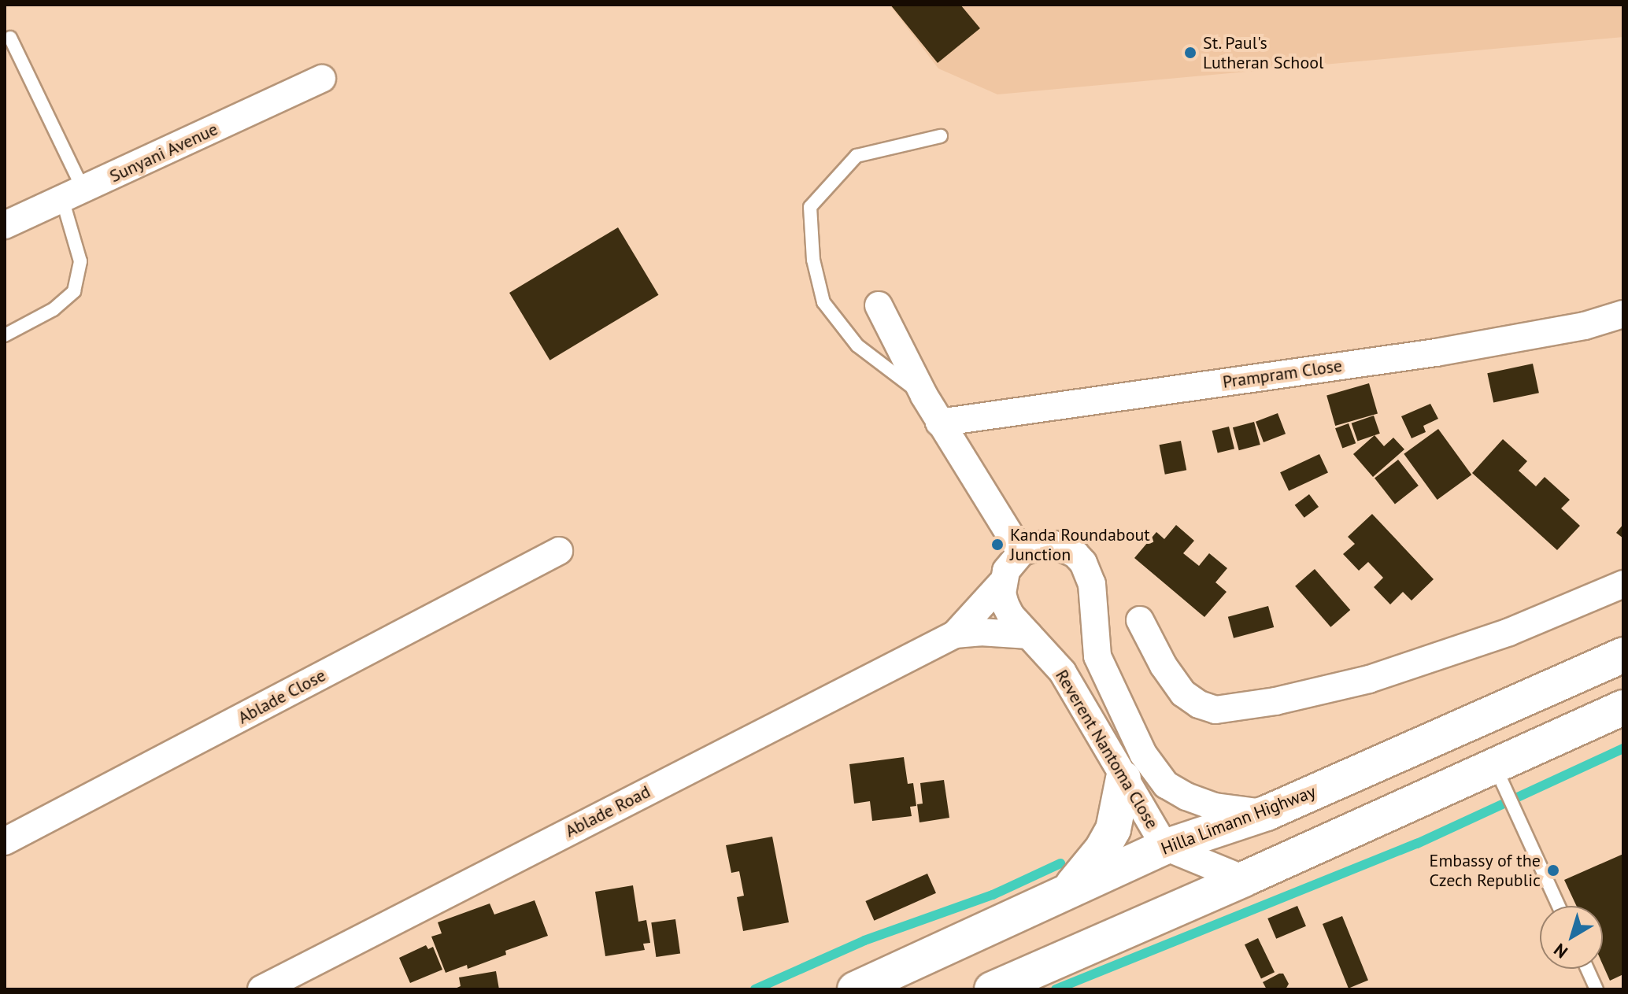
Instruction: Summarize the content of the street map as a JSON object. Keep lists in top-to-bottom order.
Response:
{
  "streets": {
    "main road": ["Hilla Limann Highway"],
    "street": [
      "Sunyani Avenue",
      "Prampram Close",
      "Ablade Close",
      "Reverent Nantoma Close",
      "Ablade Road"
    ]
  },
  "crossings": [
    ["Reverent Nantoma Close", "Ablade Road"],
    ["Reverent Nantoma Close", "Hilla Limann Highway"]
  ],
  "places": ["St. Paul's Lutheran School", "Kanda Roundabout Junction", "Embassy of the Czech Republic"],
  "north": "bottom left"
}
